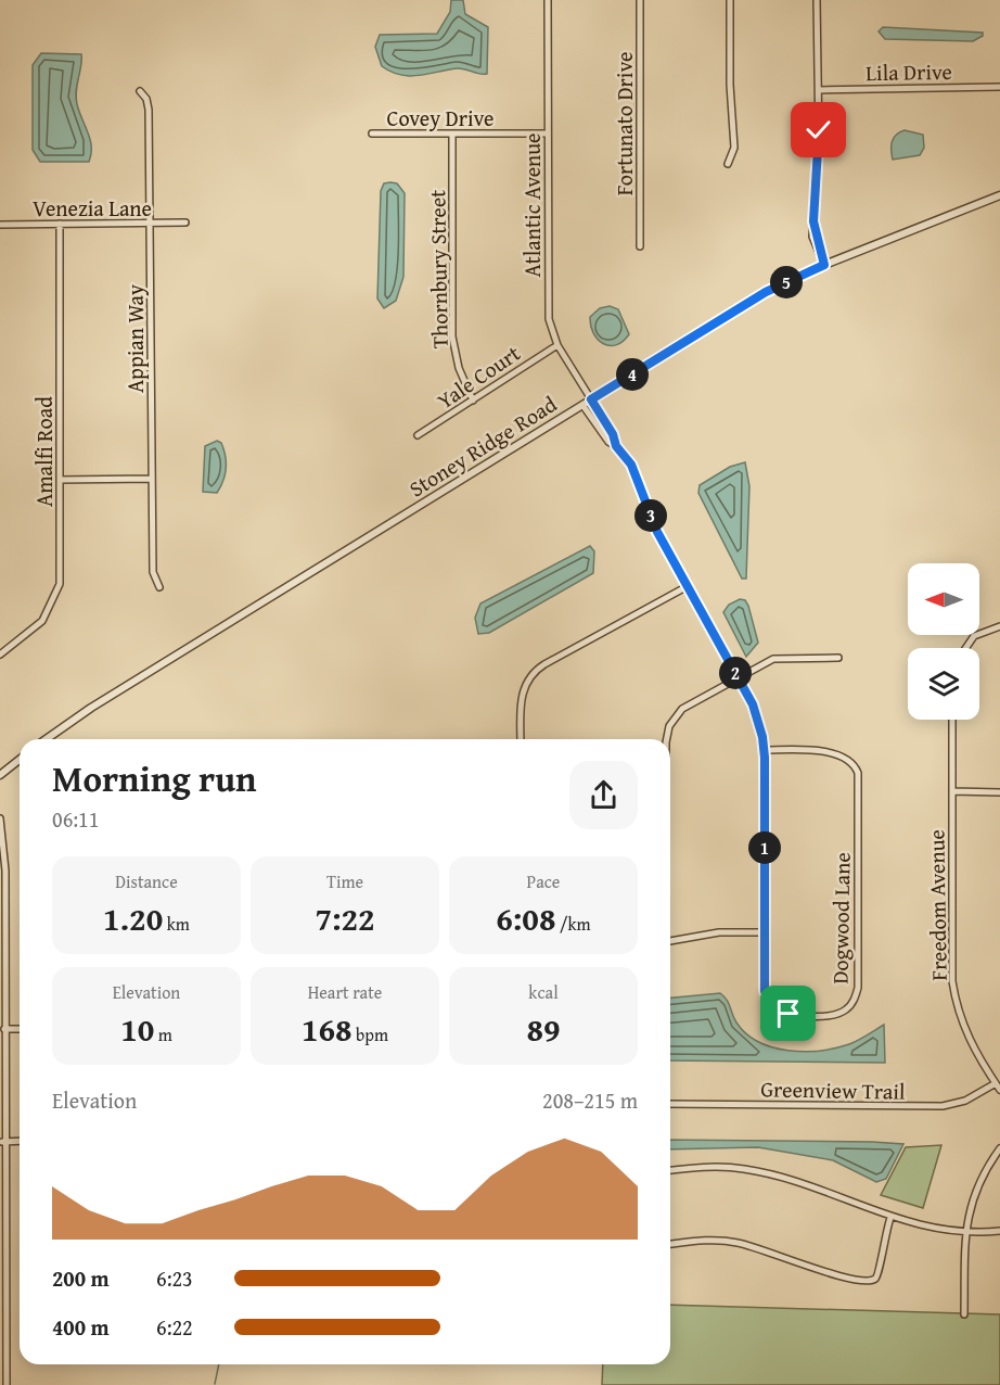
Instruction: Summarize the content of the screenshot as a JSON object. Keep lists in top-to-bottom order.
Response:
{
  "streets": {
    "street": [
      "Lila Drive",
      "Covey Drive",
      "Fortunato Drive",
      "Atlantic Avenue",
      "Venezia Lane",
      "Thornbury Street",
      "Appian Way",
      "Yale Court",
      "Stoney Ridge Road",
      "Amalfi Road",
      "Freedom Avenue",
      "Dogwood Lane",
      "Greenview Trail"
    ]
  },
  "crossings": [
    ["Covey Drive", "Atlantic Avenue"],
    ["Covey Drive", "Thornbury Street"],
    ["Atlantic Avenue", "Yale Court"],
    ["Atlantic Avenue", "Stoney Ridge Road"],
    ["Venezia Lane", "Appian Way"],
    ["Venezia Lane", "Amalfi Road"],
    ["Thornbury Street", "Yale Court"],
    ["Freedom Avenue", "Greenview Trail"]
  ],
  "north": "left",
  "page": {
    "pins": [
      "5",
      "4",
      "3",
      "2",
      "1"
    ],
    "heading": ["Morning run", "06:11"],
    "stats": [
      ["Distance", "1.20 km"],
      ["Time", "7:22"],
      ["Pace", "6:08 /km"],
      ["Elevation", "10 m"],
      ["Heart rate", "168 bpm"],
      ["kcal", "89"]
    ],
    "chart": ["Elevation", "208–215 m"],
    "list": [
      {
        "name": "200 m",
        "note": "6:23"
      },
      {
        "name": "400 m",
        "note": "6:22"
      }
    ]
  }
}
